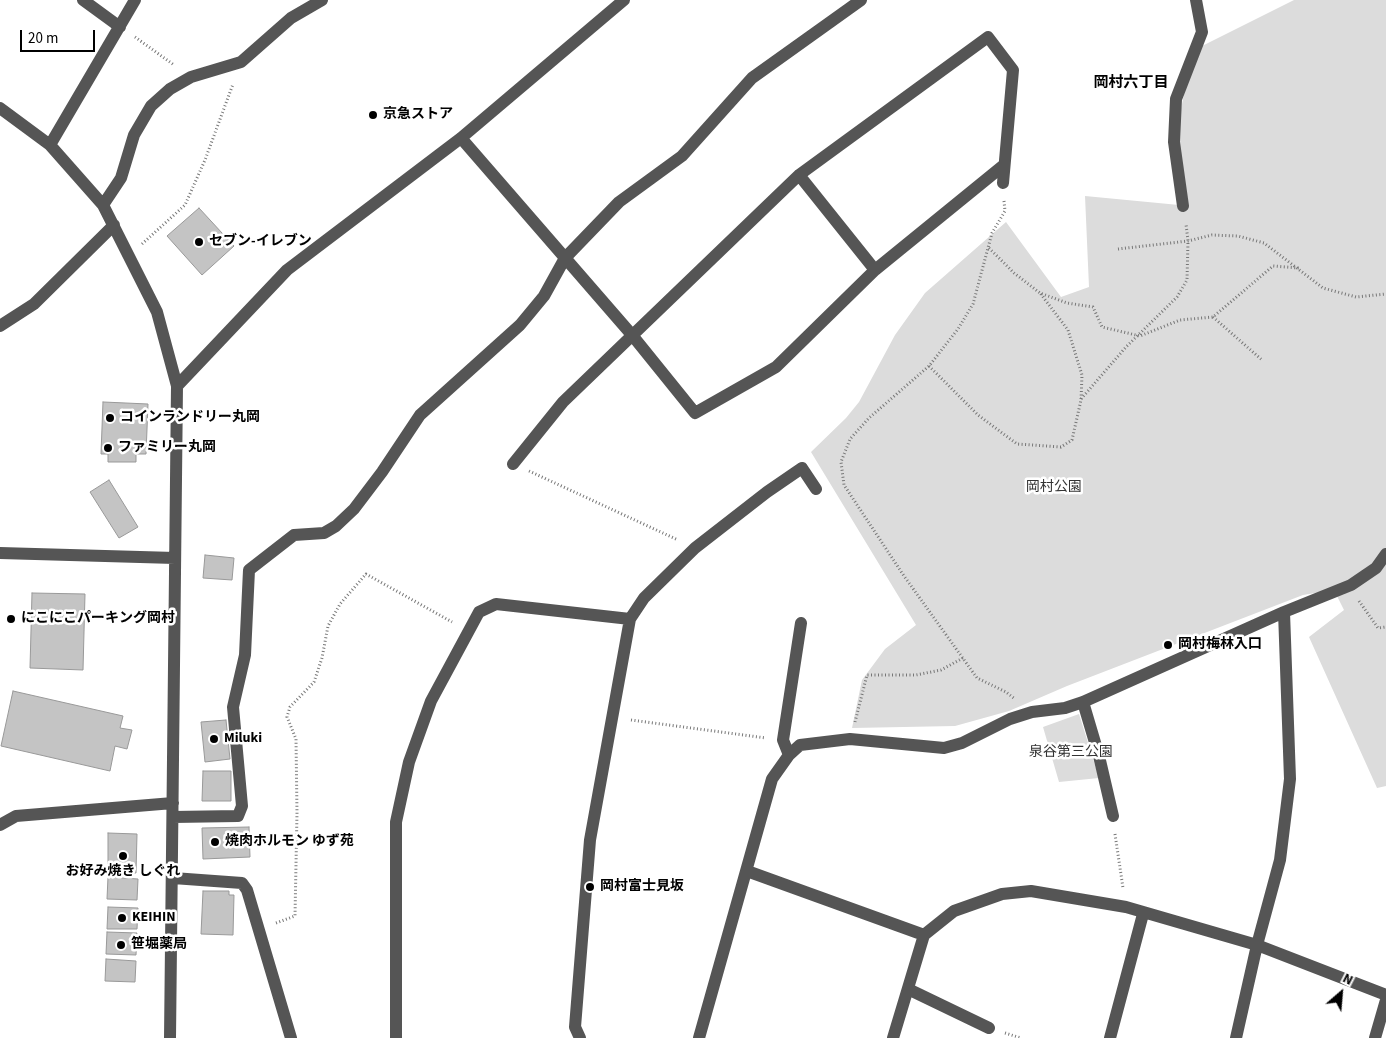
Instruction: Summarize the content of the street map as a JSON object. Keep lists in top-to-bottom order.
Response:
{
  "districts": ["岡村六丁目"],
  "parks": ["岡村公園", "泉谷第三公園"],
  "places": [
    "京急ストア",
    "セブン-イレブン",
    "コインランドリー丸岡",
    "ファミリー丸岡",
    "にこにこパーキング岡村",
    "岡村梅林入口",
    "Miluki",
    "焼肉ホルモン ゆず苑",
    "お好み焼き しぐれ",
    "岡村富士見坂",
    "KEIHIN",
    "笹堀薬局"
  ],
  "scale_bar": "20 m",
  "north": "top right"
}
